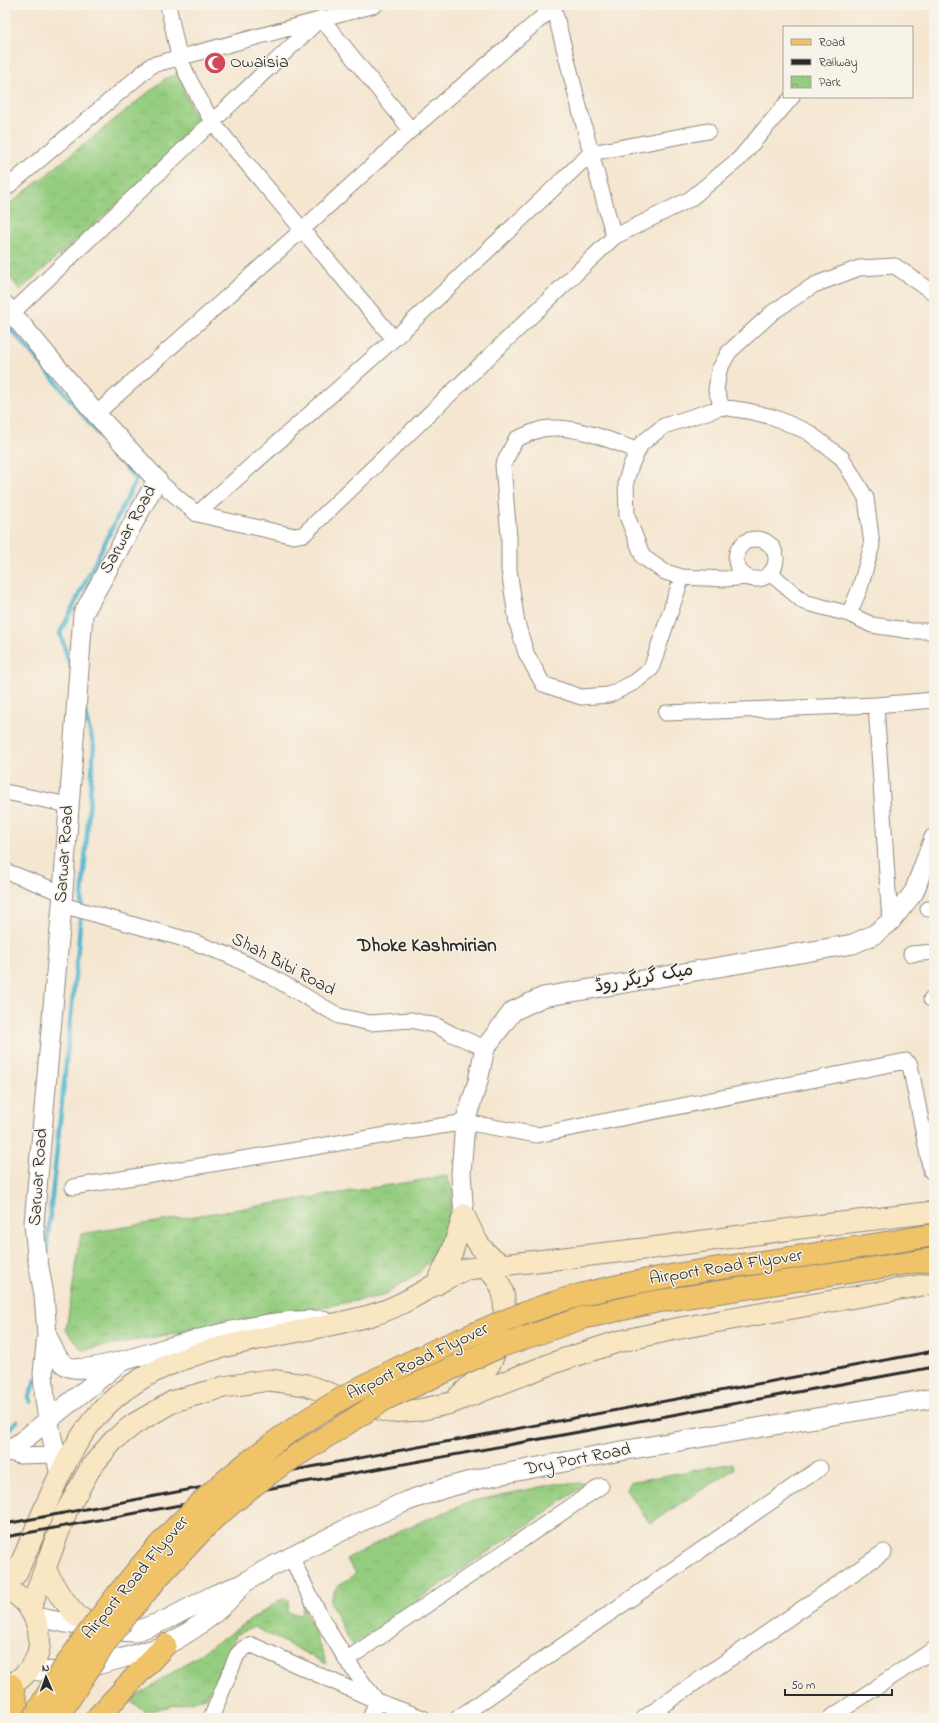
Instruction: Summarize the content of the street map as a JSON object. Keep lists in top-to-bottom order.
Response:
{
  "streets": {
    "main road": ["میک گریگر روڈ", "Airport Road Flyover"],
    "street": ["Sarwar Road", "Shah Bibi Road", "Dry Port Road"]
  },
  "crossings": [
    ["Sarwar Road", "Shah Bibi Road"],
    ["Shah Bibi Road", "میک گریگر روڈ"]
  ],
  "districts": ["Dhoke Kashmirian"],
  "places": {
    "mosque": ["Owaisia"]
  },
  "legend": ["Road", "Railway", "Park"],
  "scale_bar": "50 m",
  "north": "top"
}
